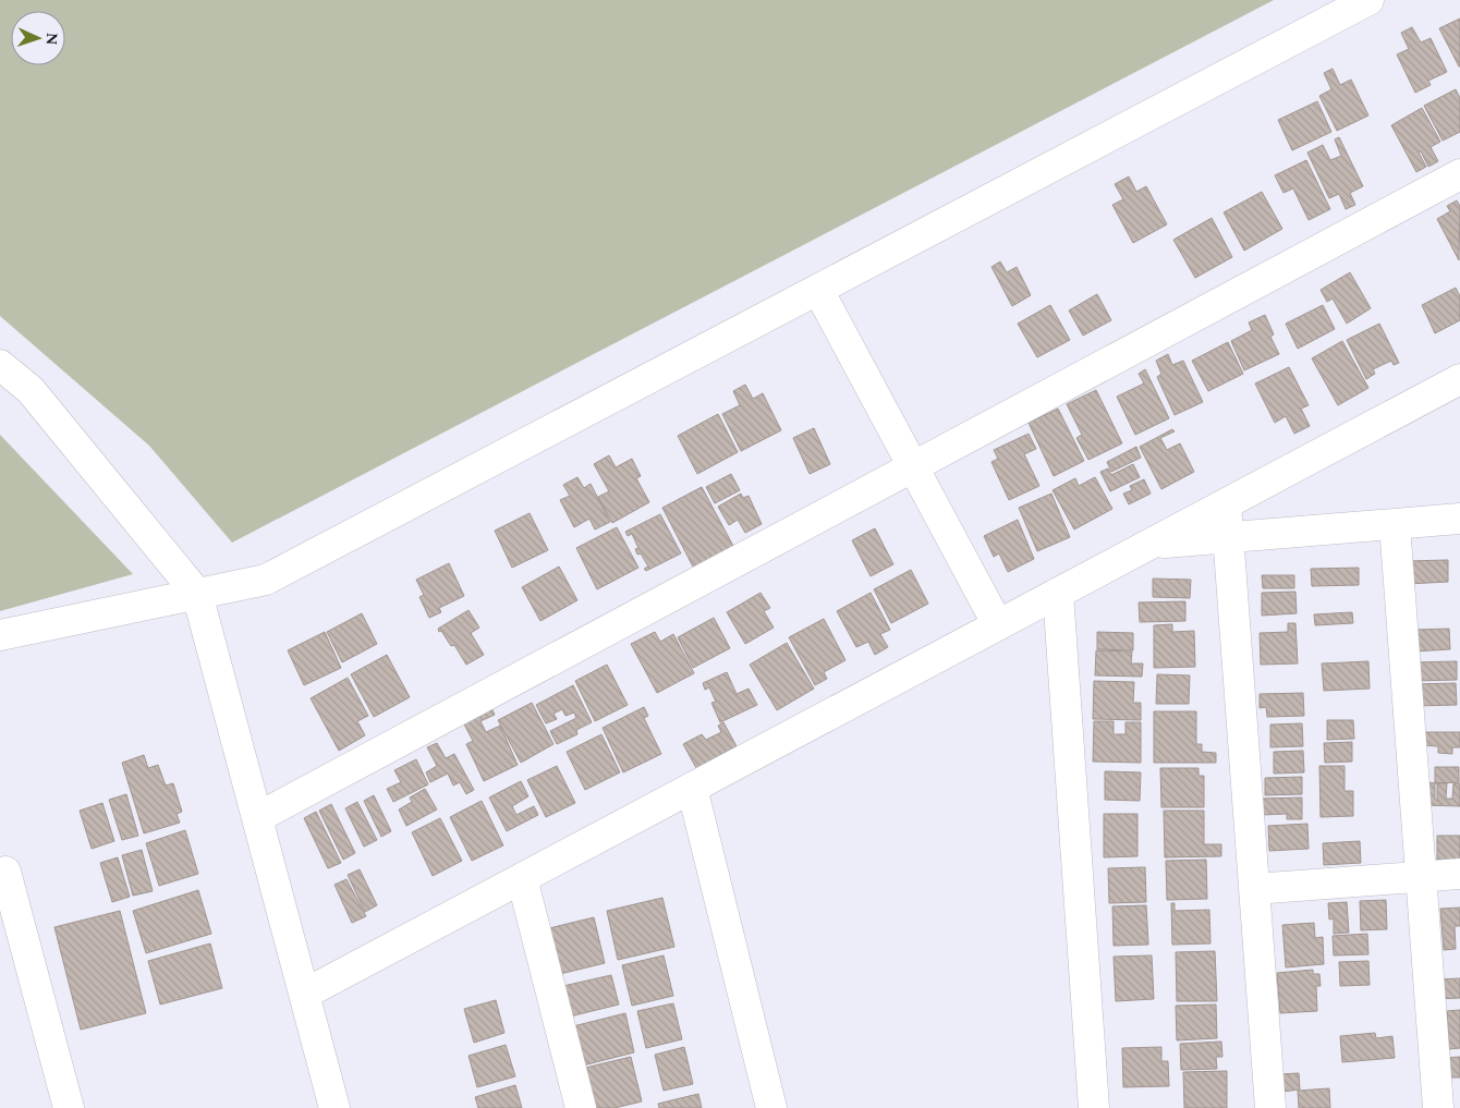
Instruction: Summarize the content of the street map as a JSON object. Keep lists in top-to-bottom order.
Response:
{
  "north": "right"
}
